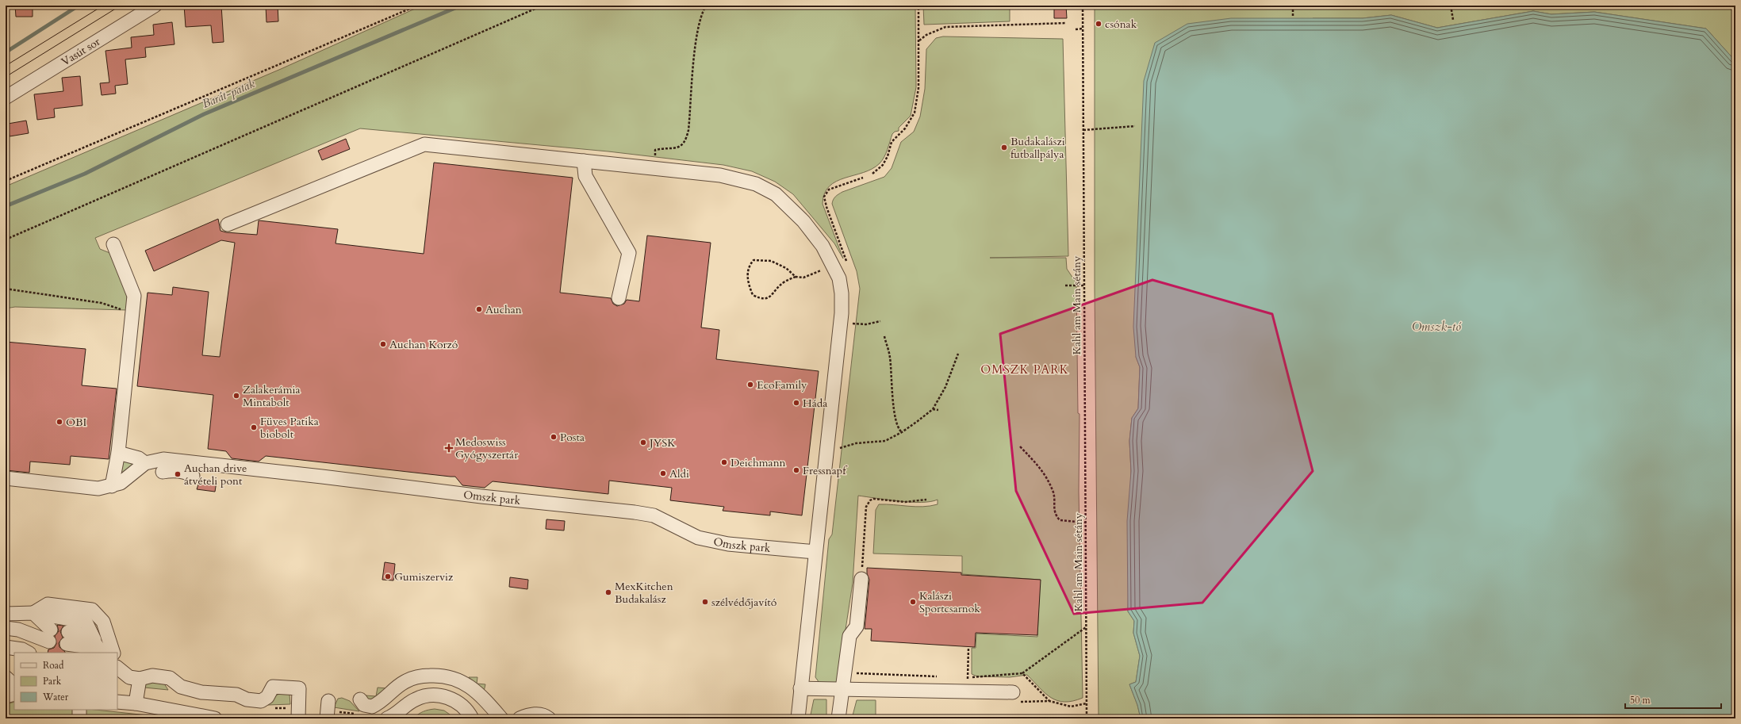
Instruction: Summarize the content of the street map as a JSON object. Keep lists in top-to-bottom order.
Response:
{
  "streets": {
    "street": ["Vasút sor", "Omszk park"],
    "path": ["Kahl am Main sétány"]
  },
  "districts": ["OMSZK PARK"],
  "water": ["Barát-patak", "Omszk-tó"],
  "places": {
    "other": [
      "csónak",
      "Budakalászi futballpálya",
      "Auchan",
      "Auchan Korzó",
      "EcoFamily",
      "Zalakerámia Mintabolt",
      "Háda",
      "OBI",
      "Füves Patika biobolt",
      "Posta",
      "JYSK",
      "Deichmann",
      "Fressnapf",
      "Aldi",
      "Auchan drive átvételi pont",
      "Gumiszerviz",
      "MexKitchen Budakalász",
      "szélvédőjavító",
      "Kalászi Sportcsarnok"
    ],
    "health": ["Medoswiss Gyógyszertár"]
  },
  "legend": ["Road", "Park", "Water"],
  "scale_bar": "50 m"
}
